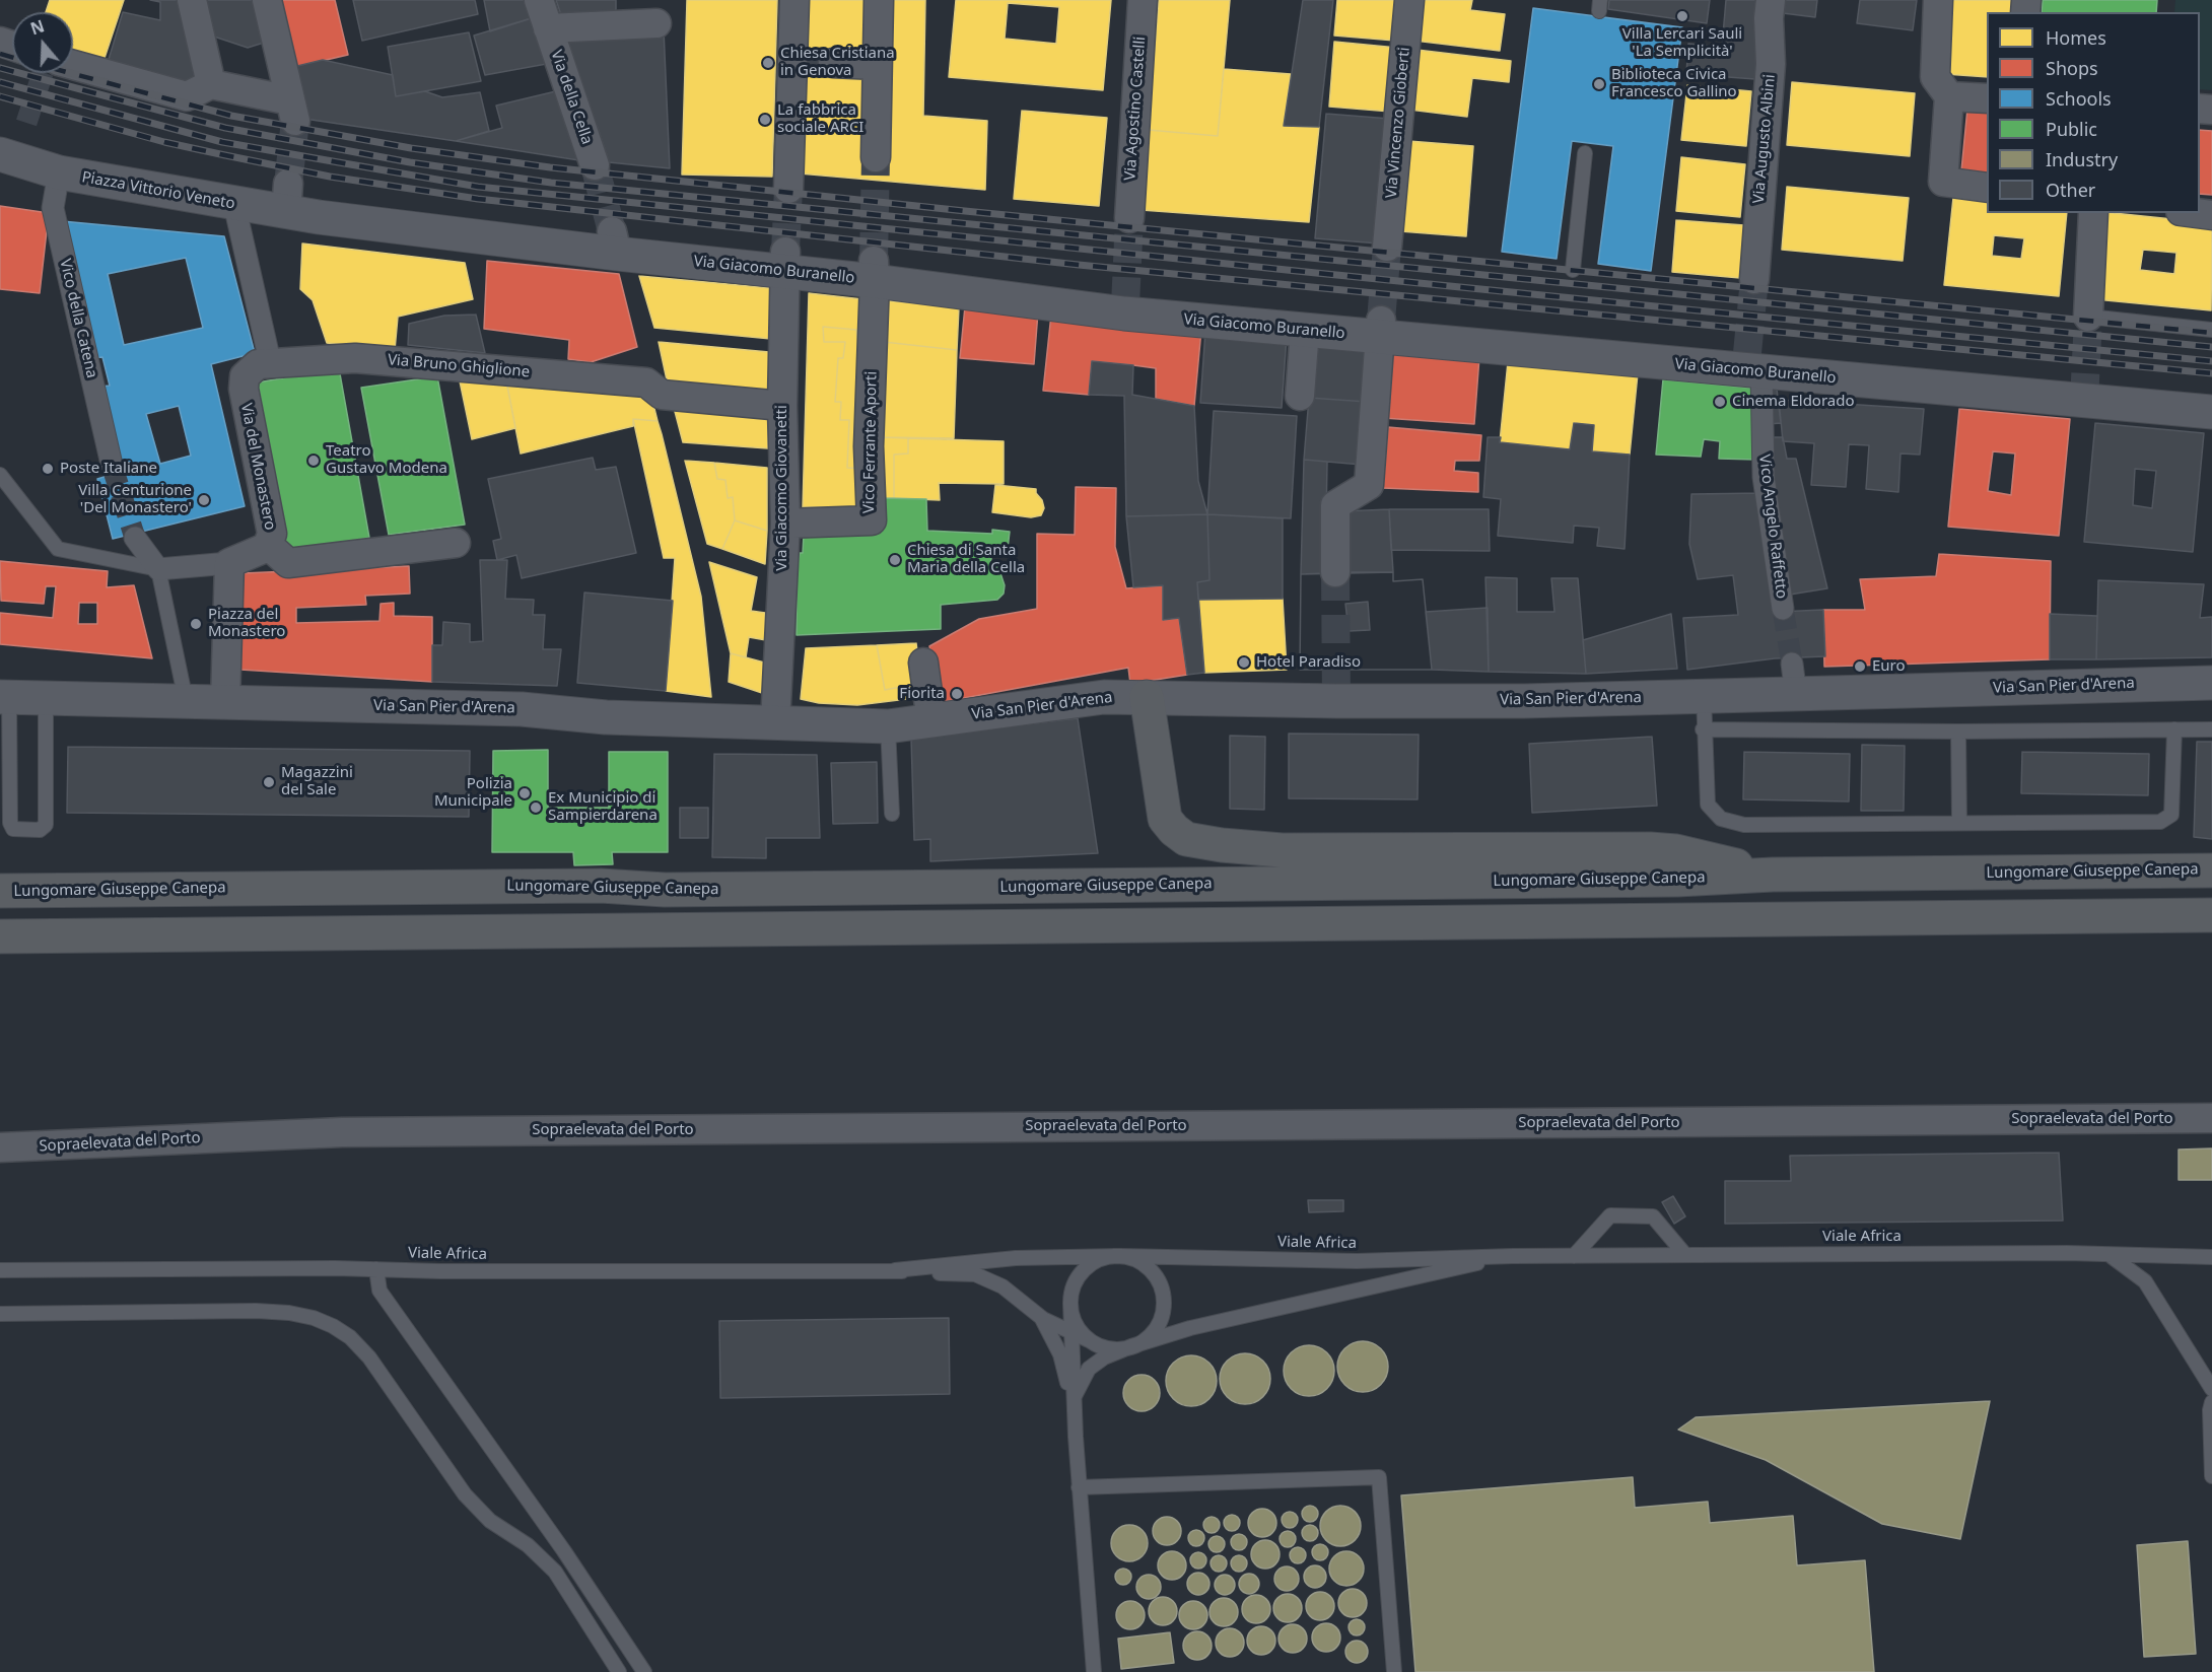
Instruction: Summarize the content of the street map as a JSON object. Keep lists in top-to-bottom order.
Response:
{
  "streets": {
    "highway": ["Lungomare Giuseppe Canepa"],
    "street": [
      "Via della Cella",
      "Via Agostino Castelli",
      "Via Vincenzo Gioberti",
      "Via Augusto Albini",
      "Piazza Vittorio Veneto",
      "Via Giacomo Buranello",
      "Vico della Catena",
      "Via Bruno Ghiglione",
      "Vico Ferrante Aporti",
      "Via del Monastero",
      "Via Giacomo Giovanetti",
      "Vico Angelo Raffetto",
      "Via San Pier d'Arena",
      "Sopraelevata del Porto"
    ],
    "lane": ["Viale Africa"]
  },
  "crossings": [
    ["Piazza Vittorio Veneto", "Via Giacomo Buranello"],
    ["Piazza Vittorio Veneto", "Vico della Catena"],
    ["Via Giacomo Buranello", "Vico Ferrante Aporti"],
    ["Via Giacomo Buranello", "Via Giacomo Giovanetti"],
    ["Via Giacomo Buranello", "Vico Angelo Raffetto"],
    ["Via Bruno Ghiglione", "Via del Monastero"],
    ["Via Bruno Ghiglione", "Via Giacomo Giovanetti"],
    ["Vico Ferrante Aporti", "Via Giacomo Giovanetti"],
    ["Via Giacomo Giovanetti", "Via San Pier d'Arena"]
  ],
  "places": [
    "Villa Lercari Sauli 'La Semplicità'",
    "Chiesa Cristiana in Genova",
    "Biblioteca Civica Francesco Gallino",
    "La fabbrica sociale ARCI",
    "Cinema Eldorado",
    "Teatro Gustavo Modena",
    "Poste Italiane",
    "Villa Centurione 'Del Monastero'",
    "Chiesa di Santa Maria della Cella",
    "Piazza del Monastero",
    "Hotel Paradiso",
    "Euro",
    "Fiorita",
    "Magazzini del Sale",
    "Polizia Municipale",
    "Ex Municipio di Sampierdarena"
  ],
  "legend": [
    "Homes",
    "Shops",
    "Schools",
    "Public",
    "Industry",
    "Other"
  ],
  "north": "top"
}
